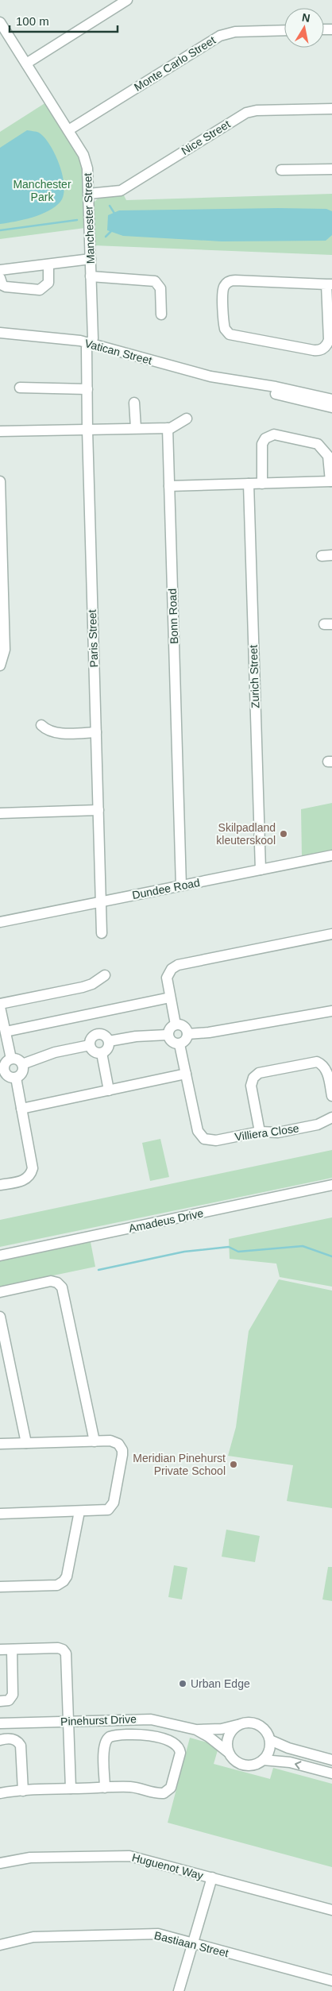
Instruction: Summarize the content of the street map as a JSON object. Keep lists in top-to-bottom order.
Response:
{
  "streets": {
    "street": [
      "Monte Carlo Street",
      "Nice Street",
      "Manchester Street",
      "Vatican Street",
      "Bonn Road",
      "Paris Street",
      "Zurich Street",
      "Dundee Road",
      "Villiera Close",
      "Amadeus Drive",
      "Pinehurst Drive",
      "Huguenot Way",
      "Bastiaan Street"
    ]
  },
  "crossings": [
    ["Monte Carlo Street", "Manchester Street"],
    ["Nice Street", "Manchester Street"],
    ["Manchester Street", "Vatican Street"],
    ["Manchester Street", "Paris Street"],
    ["Vatican Street", "Paris Street"],
    ["Bonn Road", "Dundee Road"],
    ["Paris Street", "Dundee Road"],
    ["Zurich Street", "Dundee Road"]
  ],
  "parks": ["Manchester Park"],
  "places": ["Skilpadland kleuterskool", "Meridian Pinehurst Private School", "Urban Edge"],
  "scale_bar": "100 m",
  "north": "top"
}
